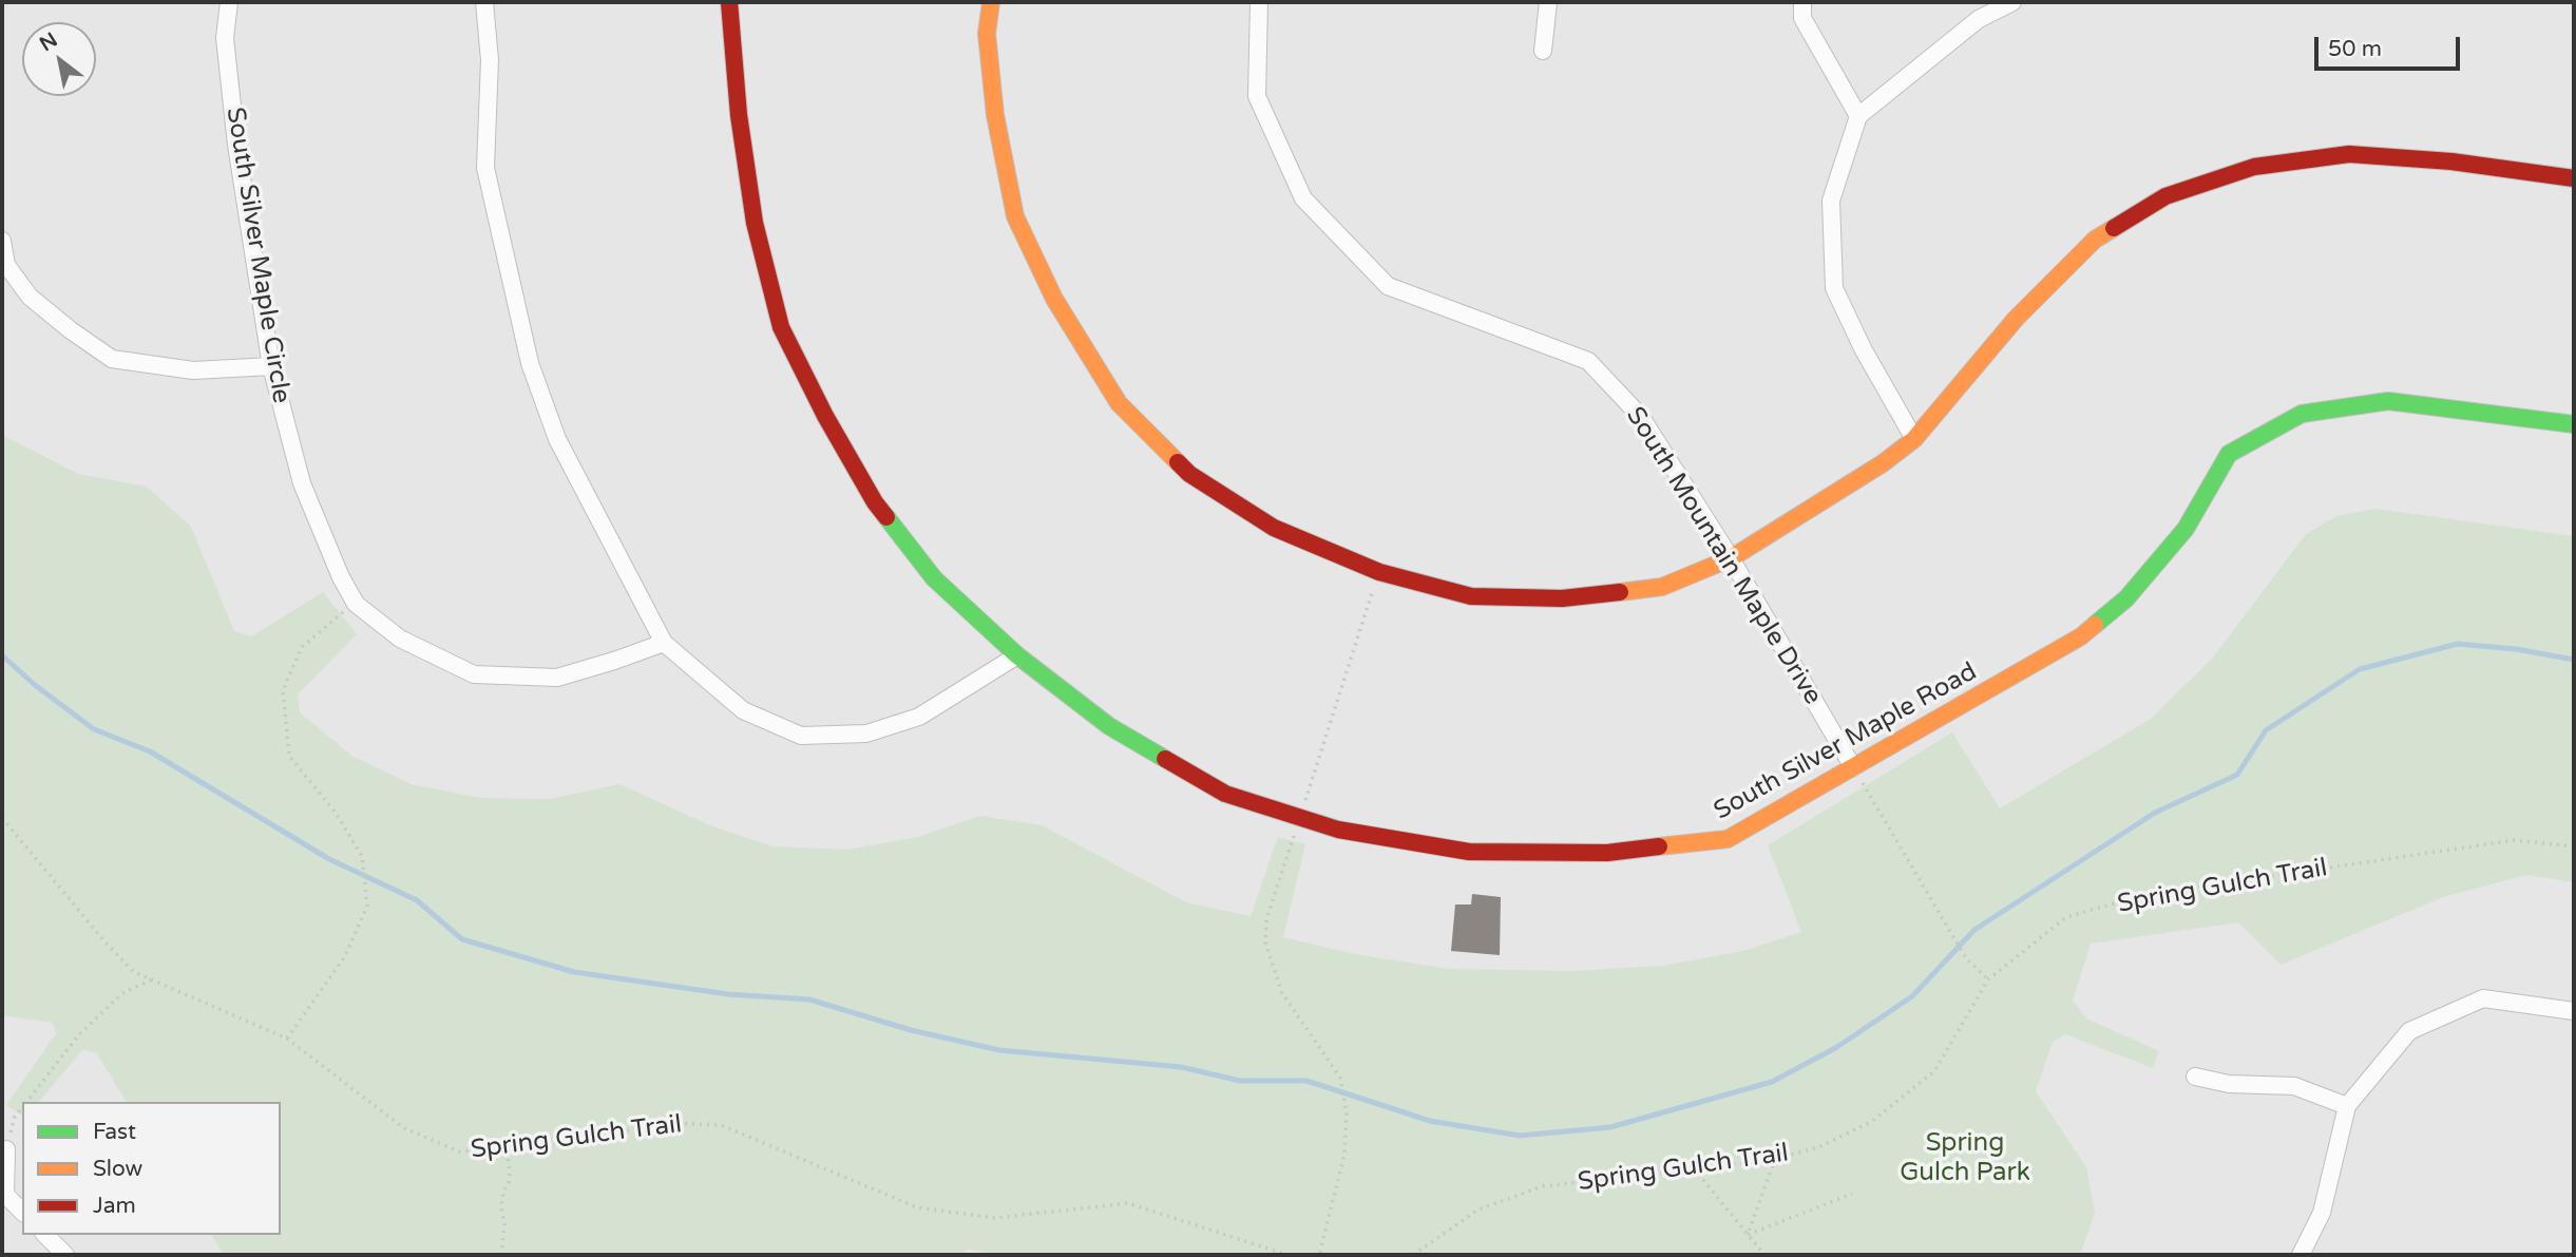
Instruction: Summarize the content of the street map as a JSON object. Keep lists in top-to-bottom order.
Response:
{
  "streets": {
    "street": ["South Silver Maple Circle", "South Mountain Maple Drive", "South Silver Maple Road"],
    "path": ["Spring Gulch Trail"]
  },
  "crossings": [
    ["South Mountain Maple Drive", "South Silver Maple Road"]
  ],
  "parks": ["Spring Gulch Park"],
  "legend": ["Fast", "Slow", "Jam"],
  "scale_bar": "50 m",
  "north": "top left"
}
